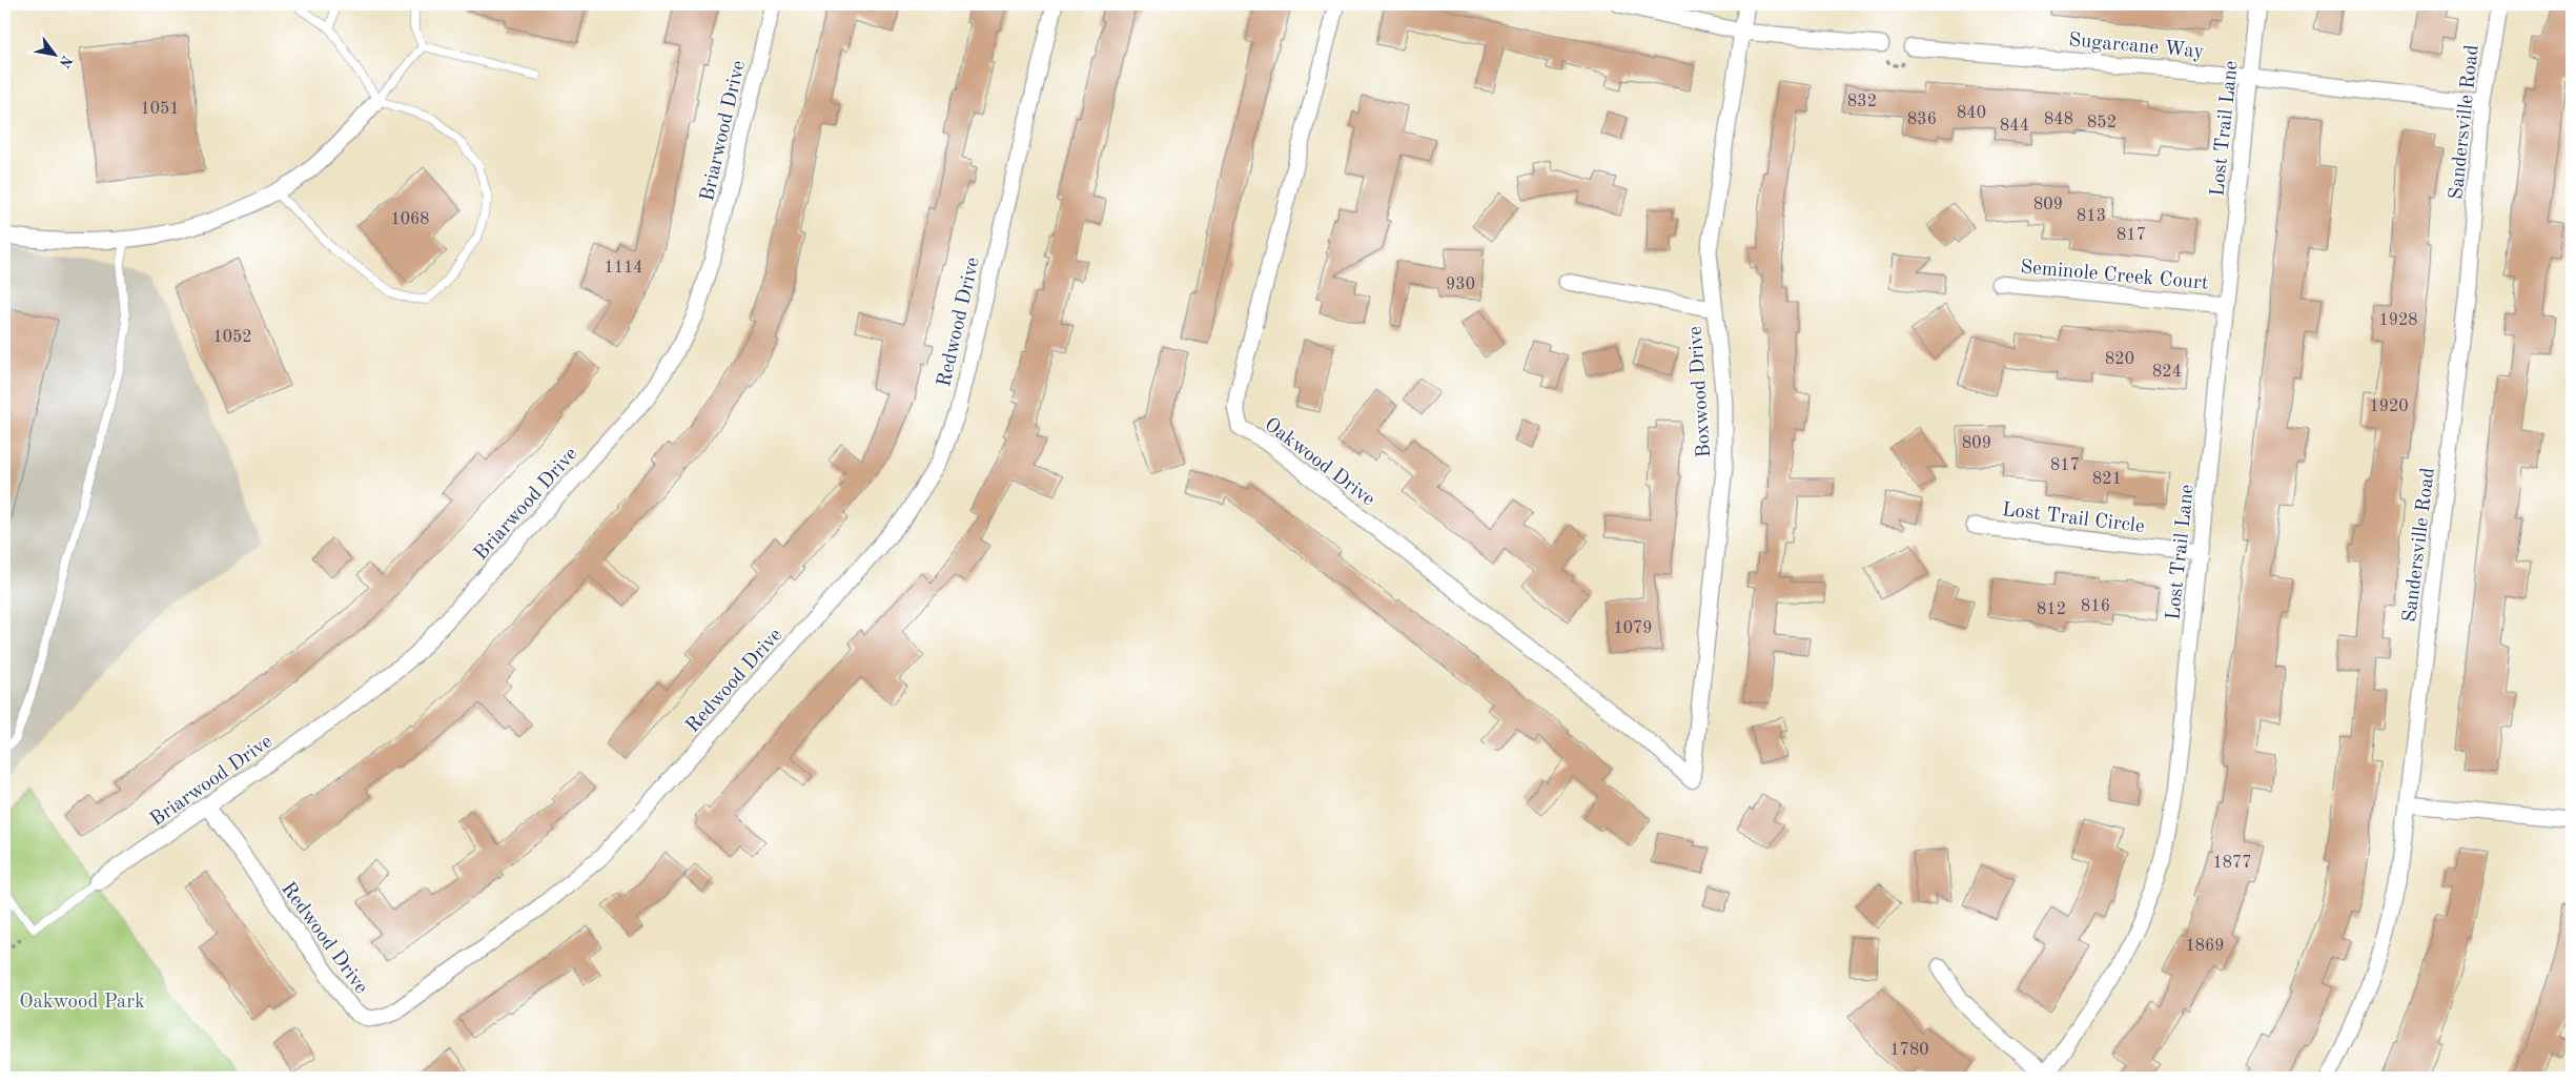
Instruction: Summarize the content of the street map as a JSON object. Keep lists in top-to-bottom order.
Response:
{
  "streets": {
    "street": [
      "Sugarcane Way",
      "Sandersville Road",
      "Lost Trail Lane",
      "Briarwood Drive",
      "Seminole Creek Court",
      "Redwood Drive",
      "Boxwood Drive",
      "Oakwood Drive",
      "Lost Trail Circle"
    ]
  },
  "crossings": [
    ["Sugarcane Way", "Sandersville Road"],
    ["Sugarcane Way", "Lost Trail Lane"],
    ["Lost Trail Lane", "Seminole Creek Court"],
    ["Lost Trail Lane", "Lost Trail Circle"],
    ["Briarwood Drive", "Redwood Drive"],
    ["Boxwood Drive", "Oakwood Drive"]
  ],
  "parks": ["Oakwood Park"],
  "house_numbers": [
    "832",
    "1051",
    "840",
    "836",
    "848",
    "852",
    "844",
    "809",
    "813",
    "1068",
    "817",
    "1114",
    "930",
    "1928",
    "1052",
    "820",
    "824",
    "1920",
    "809",
    "817",
    "821",
    "816",
    "812",
    "1079",
    "1877",
    "1869",
    "1780"
  ],
  "north": "bottom right"
}
